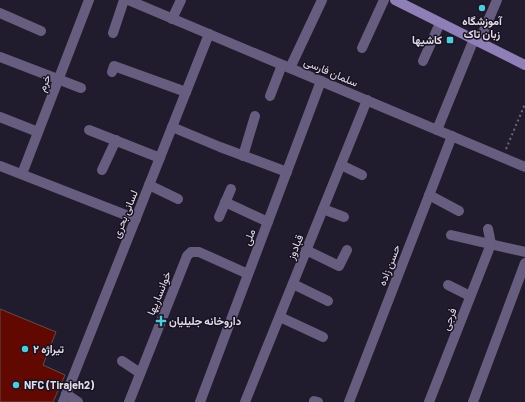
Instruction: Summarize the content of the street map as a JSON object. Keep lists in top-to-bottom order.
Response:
{
  "streets": {
    "street": [
      "سلمان فارسی",
      "خرم",
      "لسانی بحری",
      "ملی",
      "قبادوز",
      "حسن زاده",
      "خوانساریها",
      "فرجی"
    ]
  },
  "crossings": [
    ["سلمان فارسی", "لسانی بحری"],
    ["سلمان فارسی", "ملی"],
    ["سلمان فارسی", "قبادوز"],
    ["سلمان فارسی", "حسن زاده"],
    ["ملی", "خوانساریها"]
  ],
  "places": {
    "other": ["آموزشگاه زبان تاک", "تیراژه ۲", "NFC (Tirajeh2)"],
    "transit": ["کاشیها"],
    "health": ["داروخانه جلیلیان"]
  }
}
